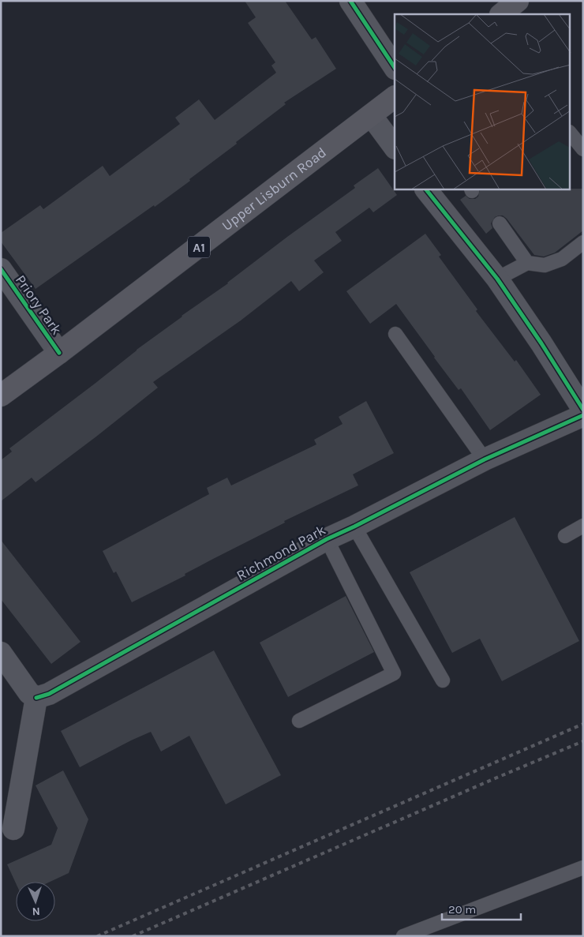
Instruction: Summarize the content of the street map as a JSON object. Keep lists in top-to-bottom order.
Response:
{
  "streets": {
    "main road": ["Upper Lisburn Road", "A1"],
    "street": ["Priory Park", "Richmond Park"]
  },
  "crossings": [
    ["Upper Lisburn Road", "Priory Park"]
  ],
  "scale_bar": "20 m",
  "north": "bottom"
}
